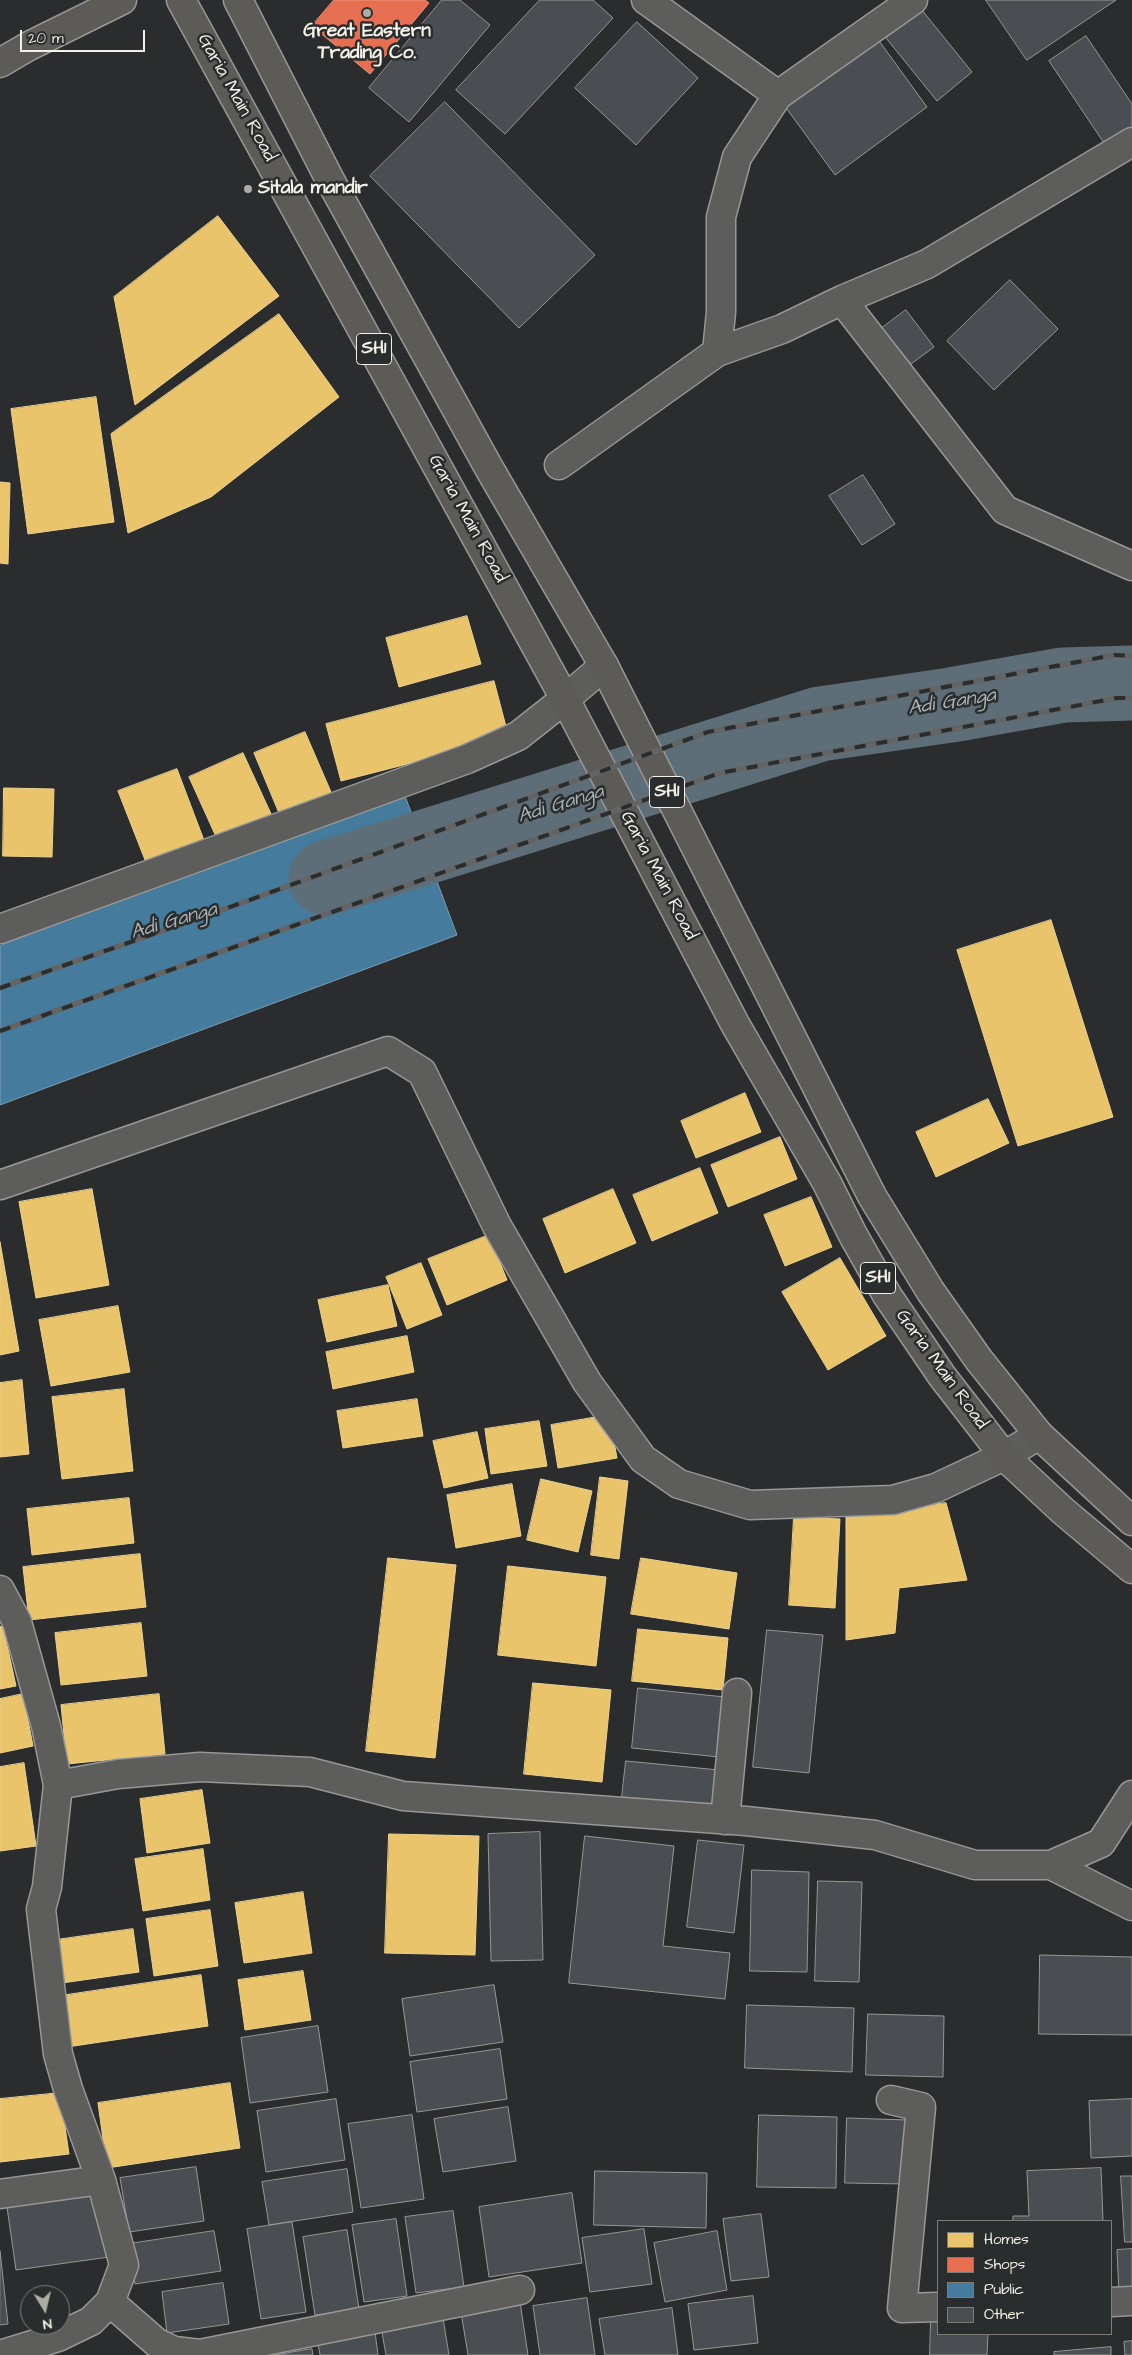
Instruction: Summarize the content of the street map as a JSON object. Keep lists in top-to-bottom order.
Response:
{
  "streets": {
    "main road": ["Garia Main Road", "SH1"]
  },
  "water": ["Adi Ganga"],
  "places": ["Great Eastern Trading Co.", "Sitala mandir"],
  "legend": [
    "Homes",
    "Shops",
    "Public",
    "Other"
  ],
  "scale_bar": "20 m",
  "north": "bottom"
}
